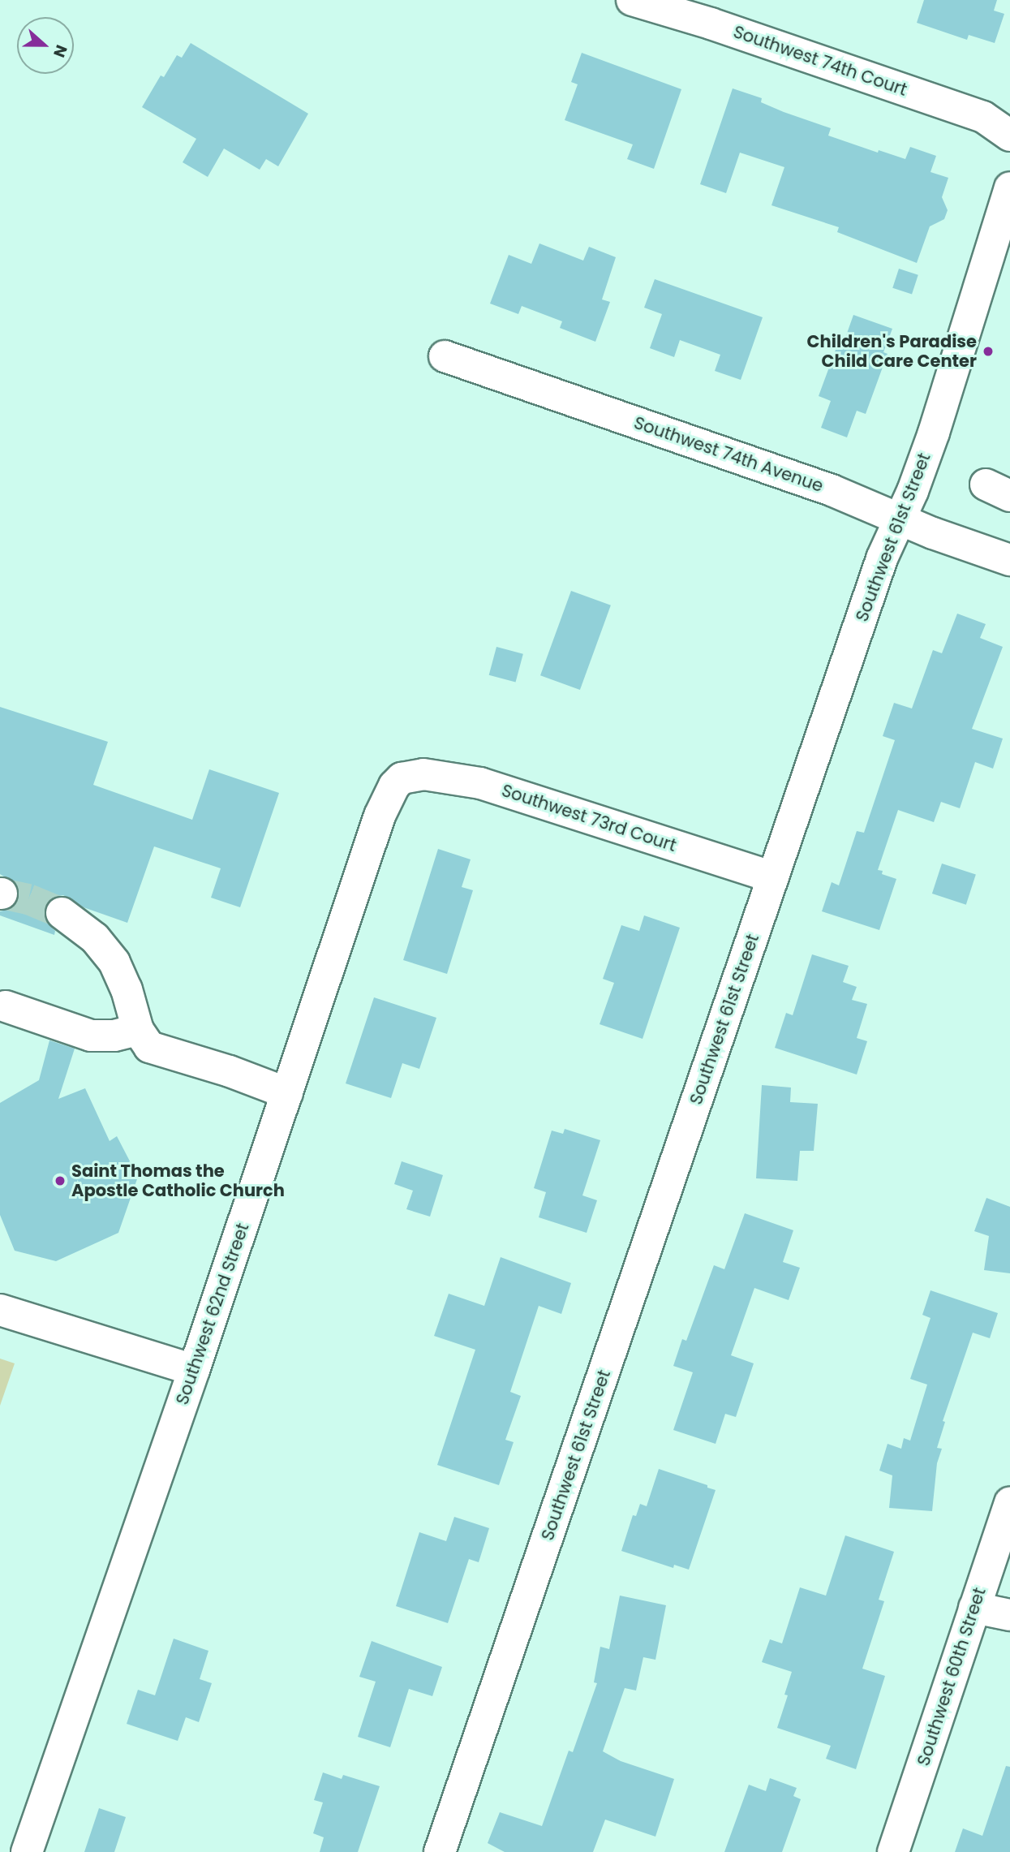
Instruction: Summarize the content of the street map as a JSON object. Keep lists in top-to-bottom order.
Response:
{
  "streets": {
    "street": [
      "Southwest 74th Court",
      "Southwest 74th Avenue",
      "Southwest 61st Street",
      "Southwest 73rd Court",
      "Southwest 62nd Street",
      "Southwest 60th Street"
    ]
  },
  "crossings": [
    ["Southwest 74th Avenue", "Southwest 61st Street"],
    ["Southwest 61st Street", "Southwest 73rd Court"],
    ["Southwest 73rd Court", "Southwest 62nd Street"]
  ],
  "places": ["Children's Paradise Child Care Center", "Saint Thomas the Apostle Catholic Church"],
  "north": "right"
}
